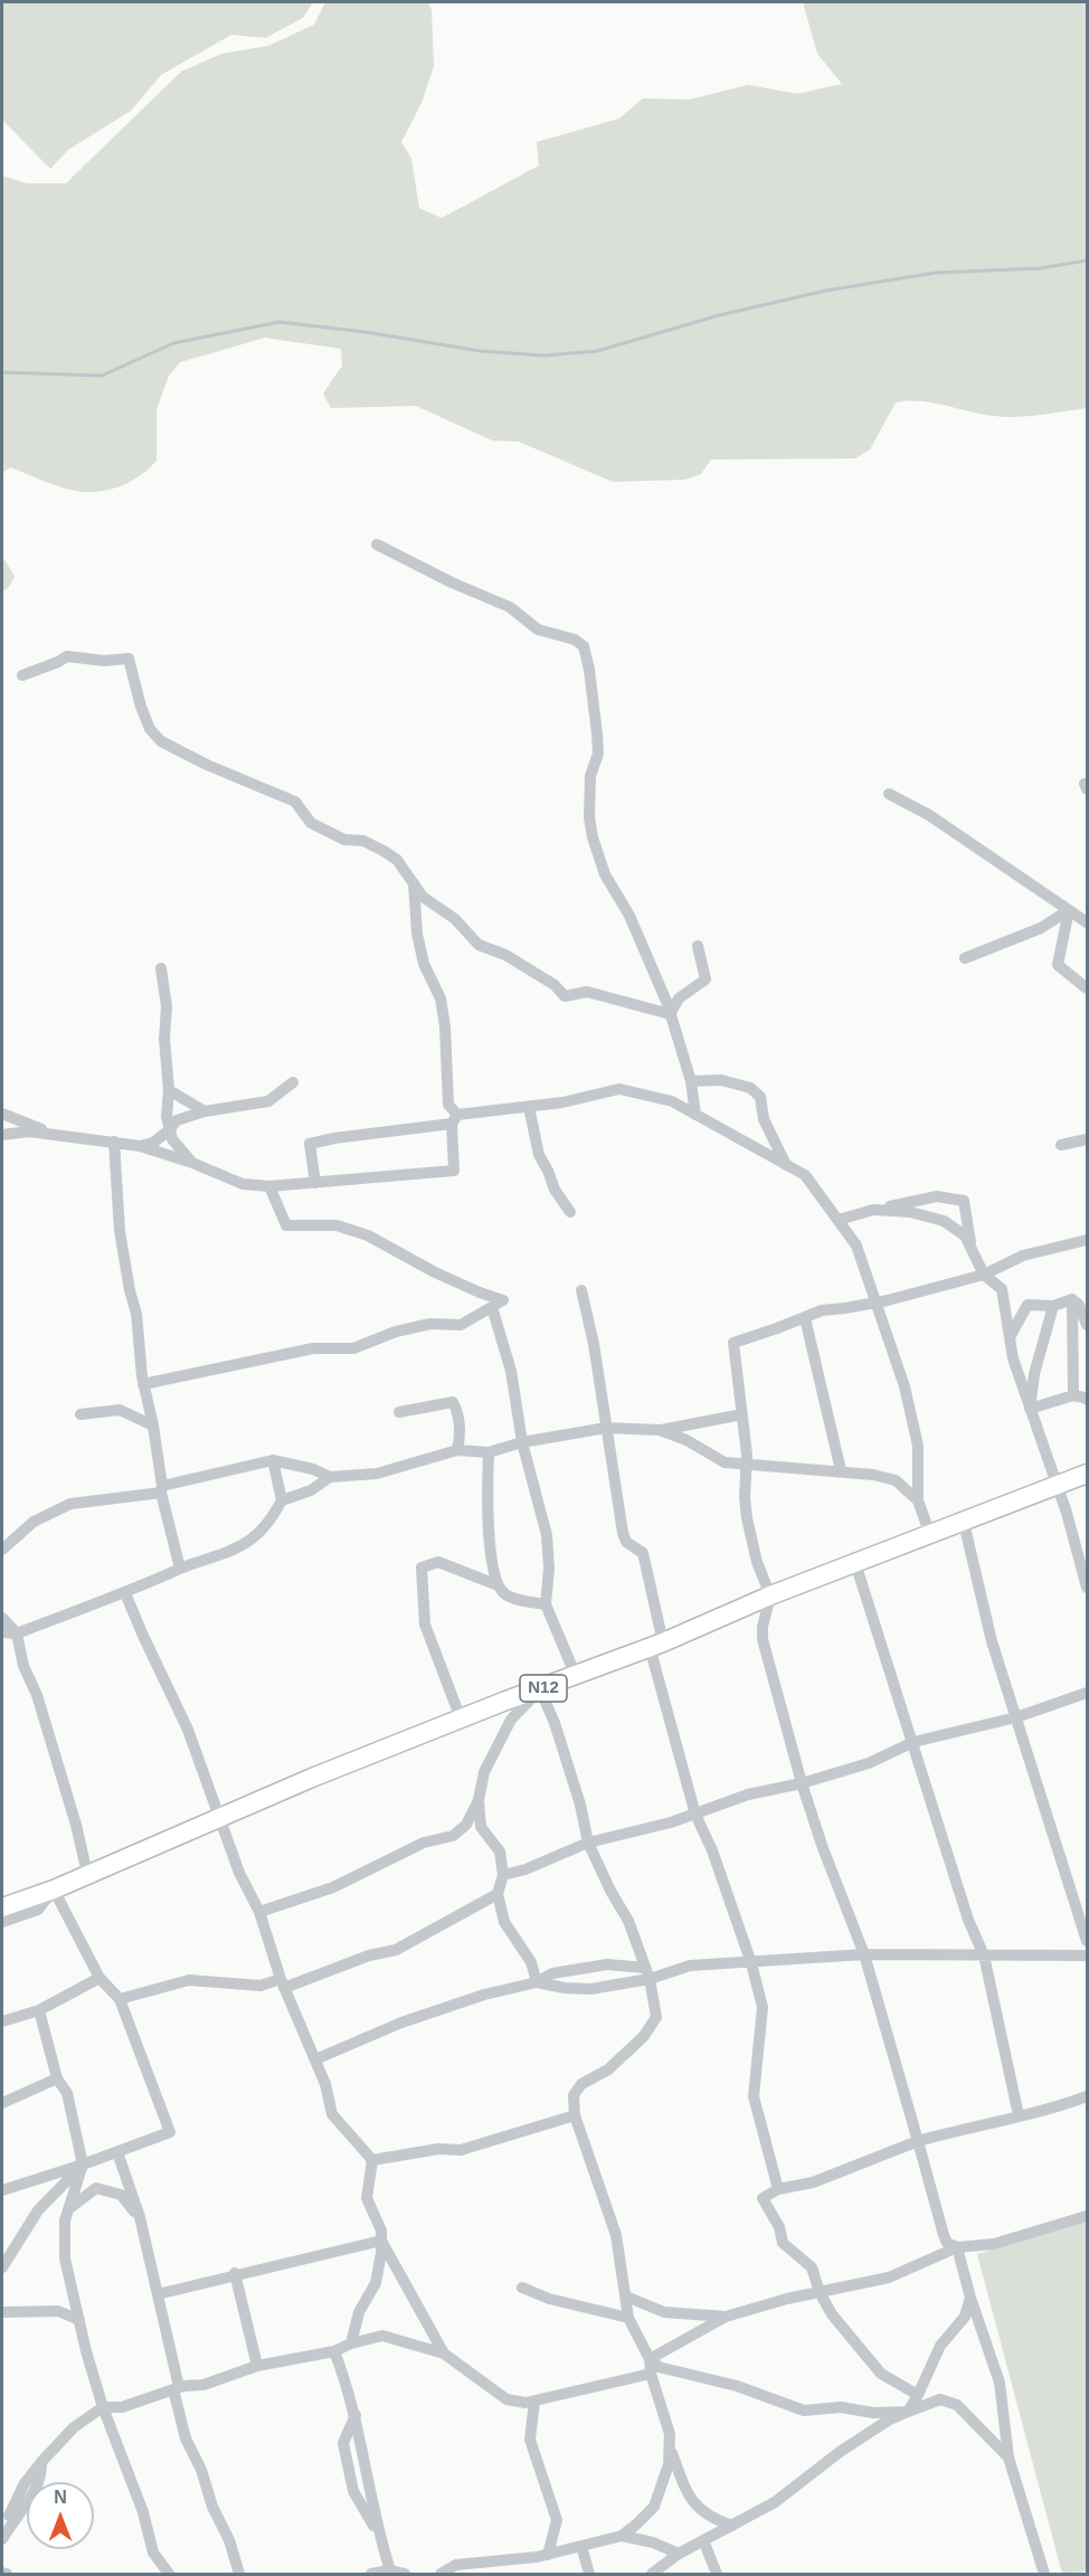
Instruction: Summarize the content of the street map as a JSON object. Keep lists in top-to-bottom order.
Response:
{
  "streets": {
    "main road": ["N12"]
  },
  "north": "top"
}
